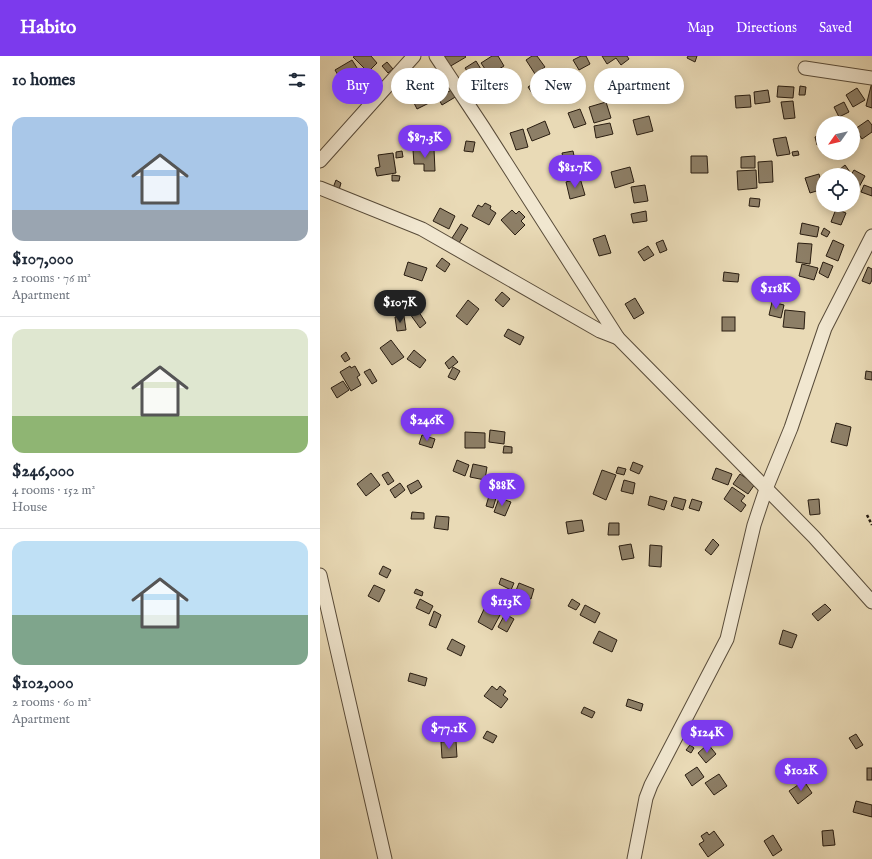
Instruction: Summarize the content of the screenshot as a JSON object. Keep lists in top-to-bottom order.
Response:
{
  "north": "bottom left",
  "page": {
    "header": "Habito",
    "nav": ["Map", "Directions", "Saved"],
    "heading": "10 homes",
    "chip": [
      "Buy",
      "Rent",
      "Filters",
      "New",
      "Apartment"
    ],
    "list": [
      {
        "name": "$107,000",
        "note": "2 rooms · 76 m² · Apartment"
      },
      {
        "name": "$246,000",
        "note": "4 rooms · 152 m² · House"
      },
      {
        "name": "$102,000",
        "note": "2 rooms · 60 m² · Apartment"
      }
    ],
    "price": [
      "$87.3K",
      "$81.7K",
      "$118K",
      "$107K",
      "$246K",
      "$88K",
      "$113K",
      "$77.1K",
      "$124K",
      "$102K"
    ]
  }
}
